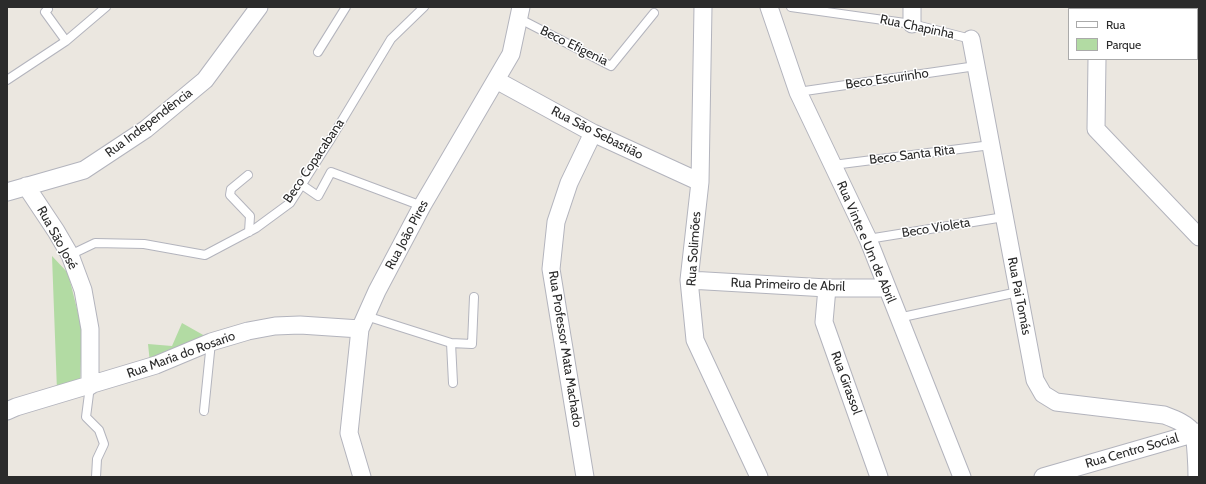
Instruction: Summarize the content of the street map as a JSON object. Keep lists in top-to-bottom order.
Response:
{
  "streets": {
    "street": [
      "Rua Independência",
      "Rua São Sebastião",
      "Rua João Pires",
      "Rua São José",
      "Rua Vinte e Um de Abril",
      "Rua Solimões",
      "Rua Primeiro de Abril",
      "Rua Pai Tomás",
      "Rua Professor Mata Machado",
      "Rua Maria do Rosario",
      "Rua Girassol",
      "Rua Centro Social"
    ],
    "lane": [
      "Rua Chapinha",
      "Beco Efigenia",
      "Beco Escurinho",
      "Beco Santa Rita",
      "Beco Copacabana",
      "Beco Violeta"
    ]
  },
  "crossings": [
    ["Rua Chapinha", "Rua Pai Tomás"],
    ["Beco Efigenia", "Rua João Pires"],
    ["Beco Escurinho", "Rua Vinte e Um de Abril"],
    ["Beco Escurinho", "Rua Pai Tomás"],
    ["Rua Independência", "Rua São José"],
    ["Rua São Sebastião", "Rua João Pires"],
    ["Rua São Sebastião", "Rua Solimões"],
    ["Rua São Sebastião", "Rua Professor Mata Machado"],
    ["Beco Santa Rita", "Rua Vinte e Um de Abril"],
    ["Beco Santa Rita", "Rua Pai Tomás"],
    ["Beco Copacabana", "Rua São José"],
    ["Beco Violeta", "Rua Vinte e Um de Abril"],
    ["Beco Violeta", "Rua Pai Tomás"],
    ["Rua João Pires", "Rua Maria do Rosario"],
    ["Rua São José", "Rua Maria do Rosario"],
    ["Rua Vinte e Um de Abril", "Rua Primeiro de Abril"],
    ["Rua Solimões", "Rua Primeiro de Abril"],
    ["Rua Primeiro de Abril", "Rua Girassol"],
    ["Rua Pai Tomás", "Rua Centro Social"]
  ],
  "legend": ["Rua", "Parque"]
}
